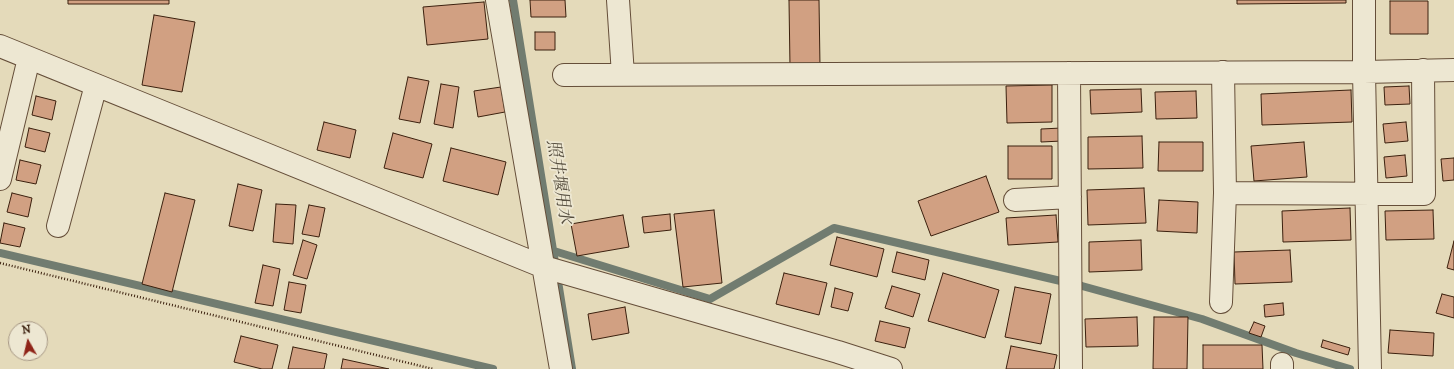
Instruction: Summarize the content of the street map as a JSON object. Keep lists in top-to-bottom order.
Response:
{
  "water": ["照井堰用水"],
  "north": "top"
}
